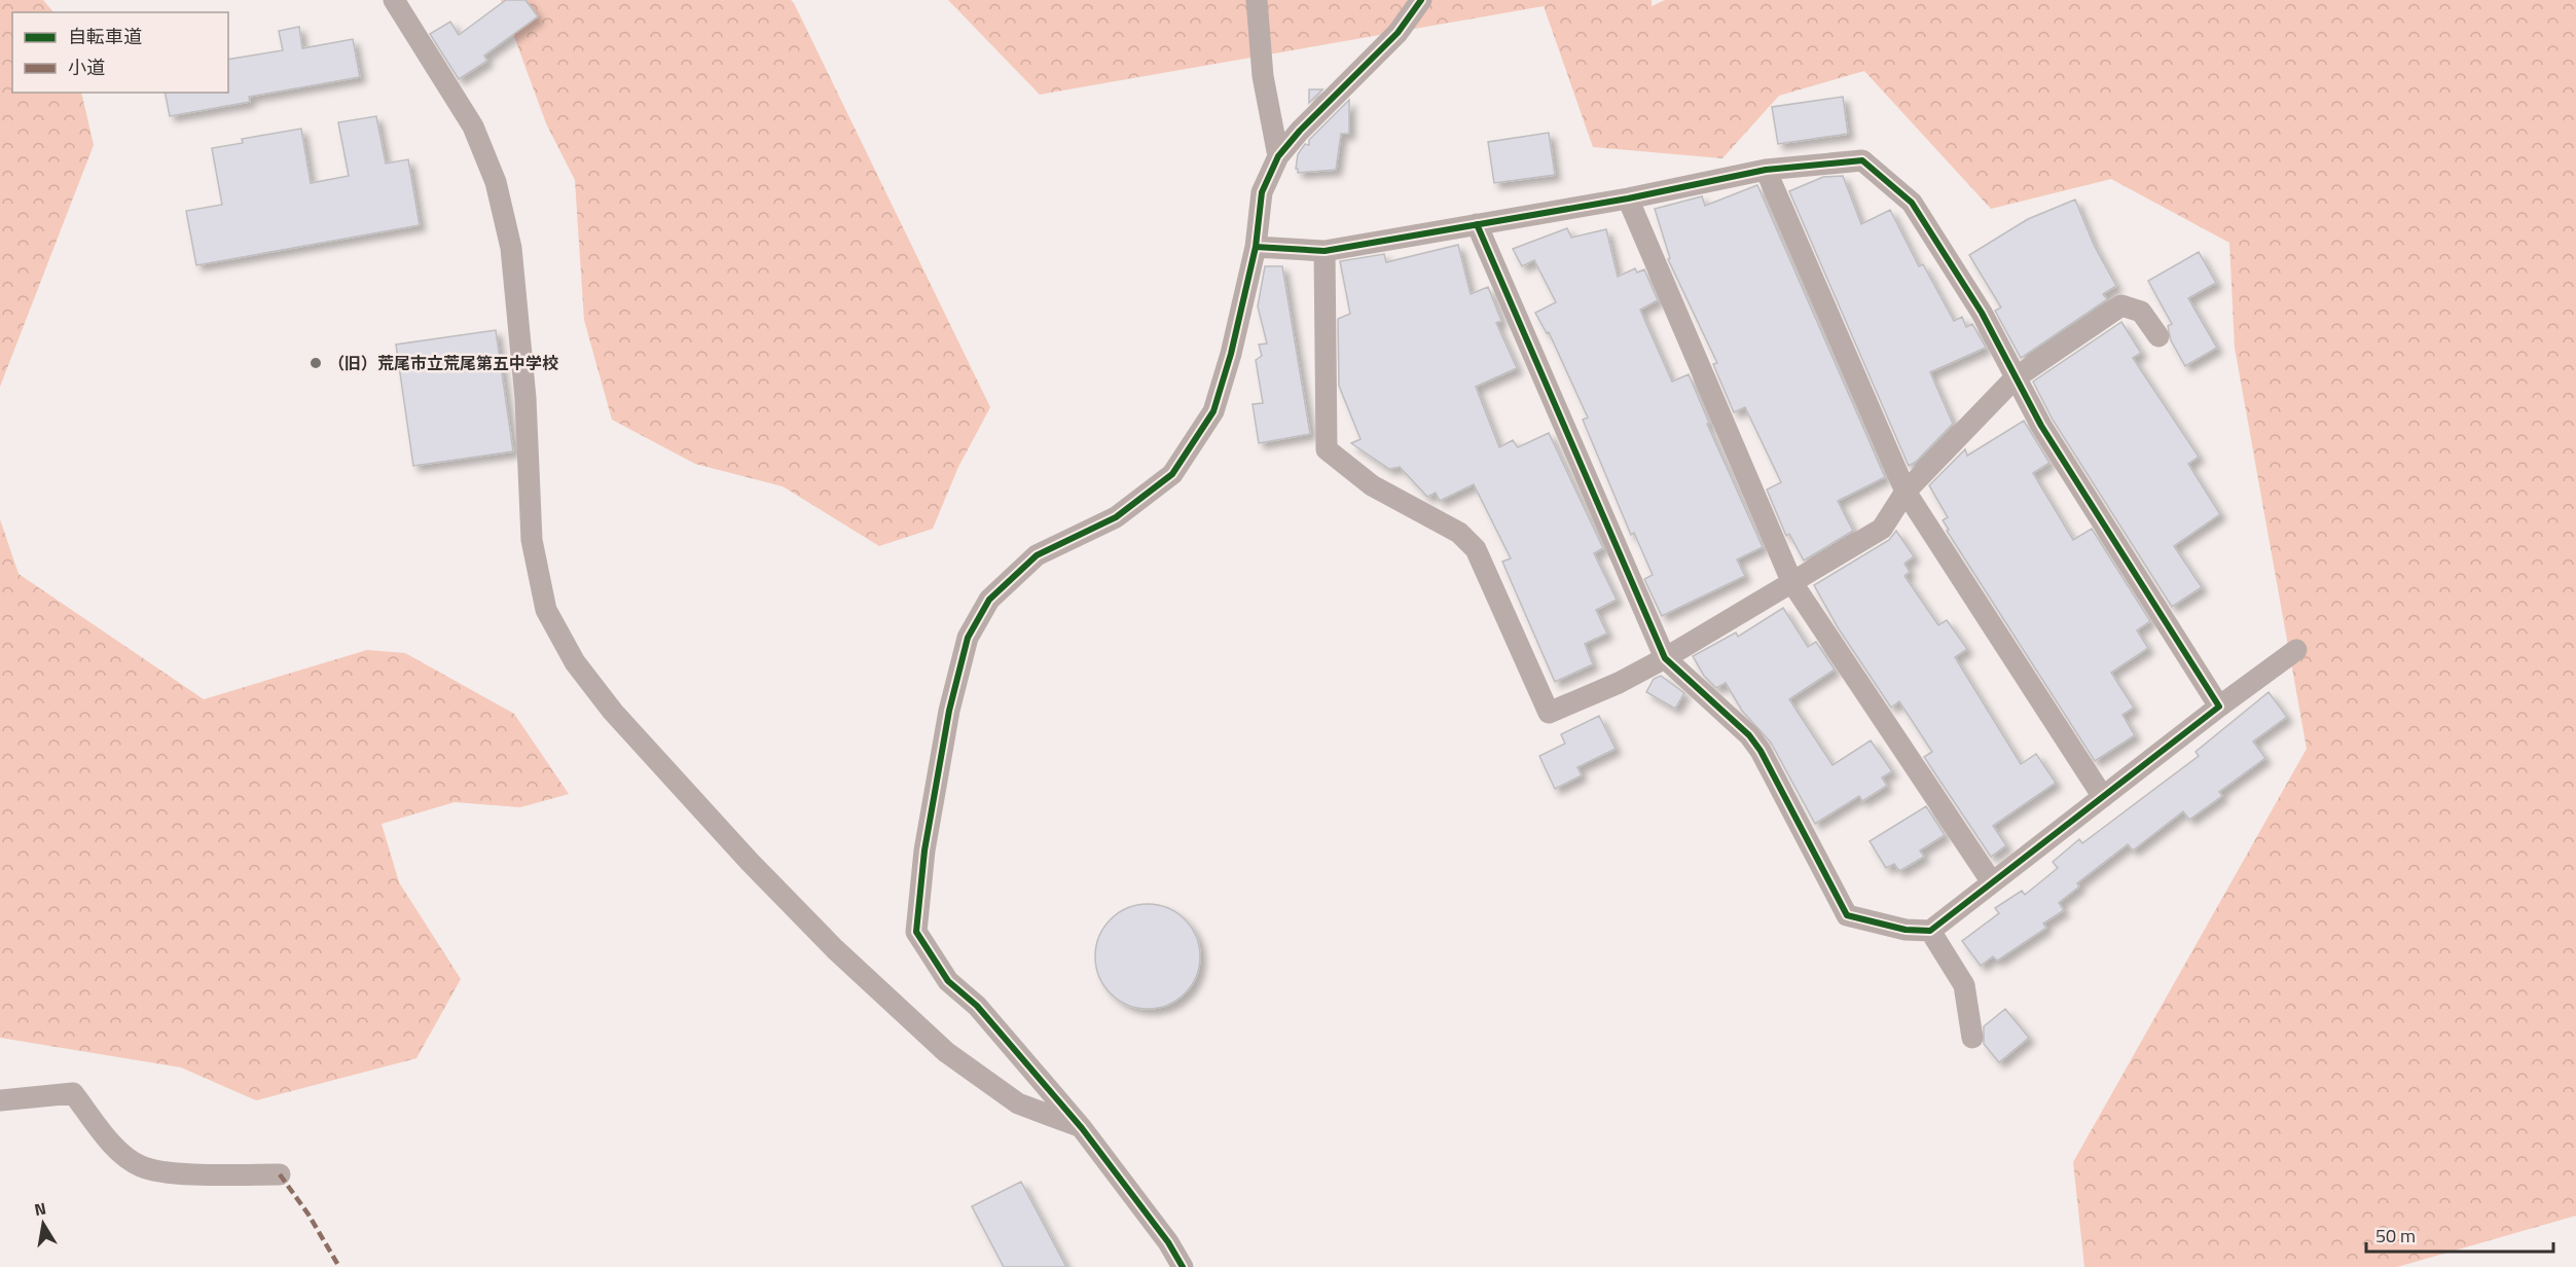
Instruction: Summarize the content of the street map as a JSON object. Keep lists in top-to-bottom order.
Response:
{
  "places": ["（旧）荒尾市立荒尾第五中学校"],
  "legend": ["自転車道", "小道"],
  "scale_bar": "50 m",
  "north": "top"
}
